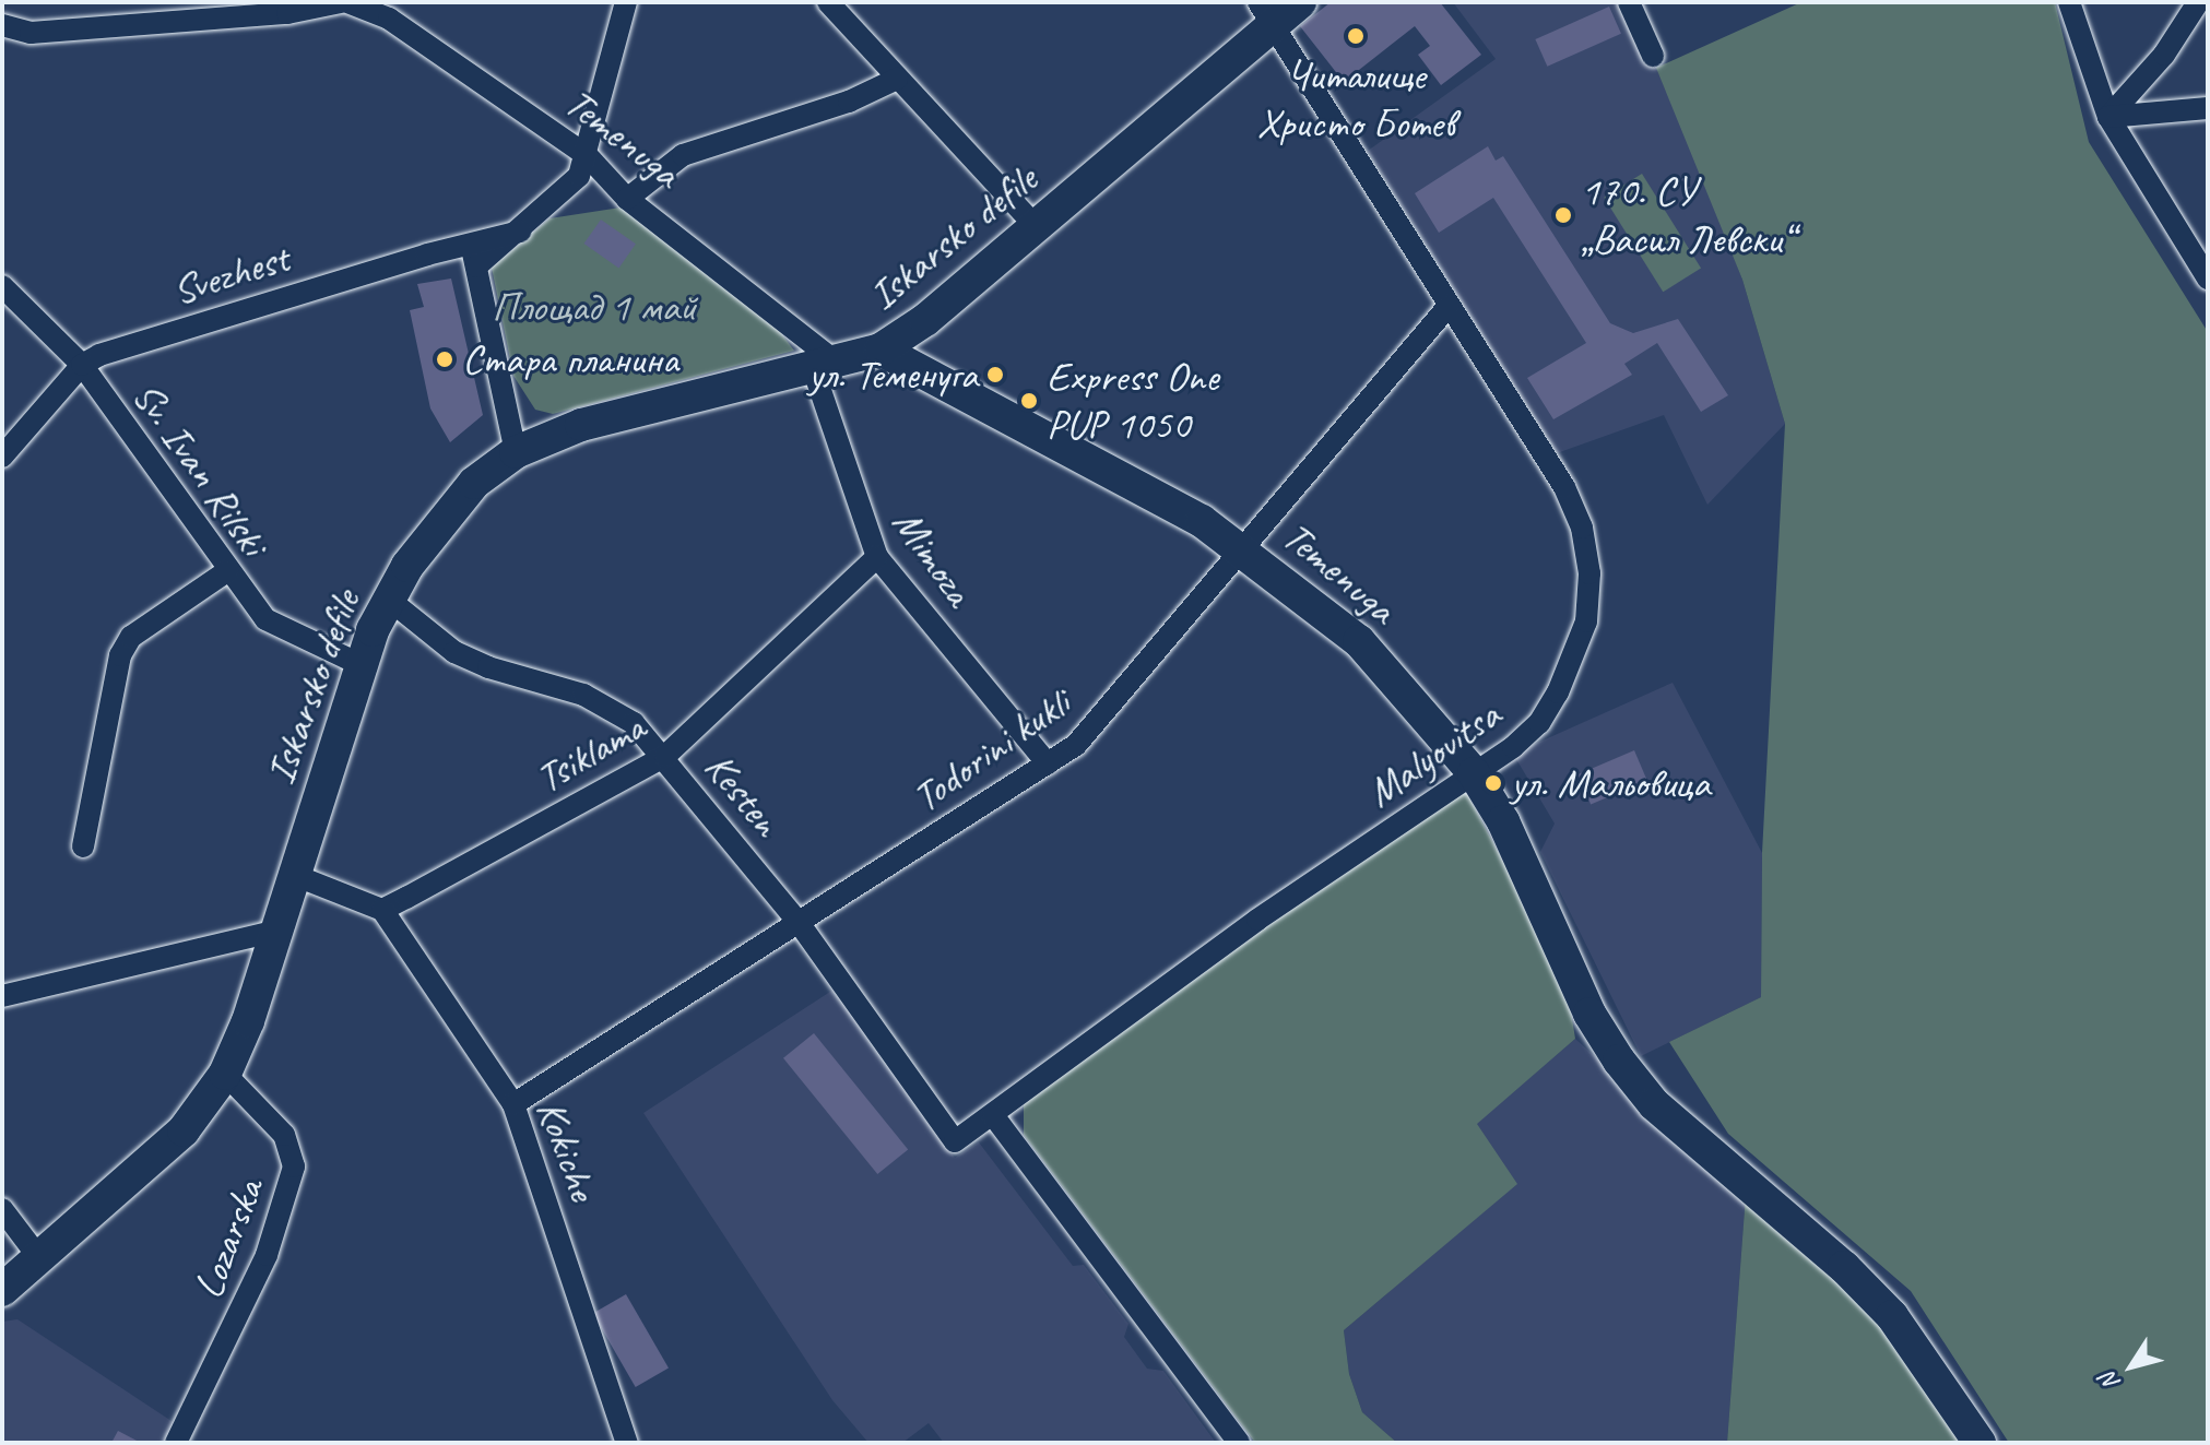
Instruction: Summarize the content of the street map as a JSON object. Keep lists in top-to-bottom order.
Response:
{
  "streets": {
    "main road": ["Temenuga", "Iskarsko defile"],
    "street": [
      "Svezhest",
      "Sv. Ivan Rilski",
      "Mimoza",
      "Todorini kukli",
      "Tsiklama",
      "Malyovitsa",
      "Kesten",
      "Kokiche",
      "Lozarska"
    ]
  },
  "crossings": [
    ["Temenuga", "Iskarsko defile"],
    ["Temenuga", "Mimoza"],
    ["Temenuga", "Todorini kukli"],
    ["Temenuga", "Malyovitsa"],
    ["Iskarsko defile", "Sv. Ivan Rilski"],
    ["Iskarsko defile", "Mimoza"],
    ["Iskarsko defile", "Malyovitsa"],
    ["Iskarsko defile", "Kesten"],
    ["Iskarsko defile", "Lozarska"],
    ["Svezhest", "Sv. Ivan Rilski"],
    ["Mimoza", "Todorini kukli"],
    ["Mimoza", "Tsiklama"],
    ["Todorini kukli", "Malyovitsa"],
    ["Todorini kukli", "Kesten"],
    ["Todorini kukli", "Kokiche"],
    ["Tsiklama", "Kesten"],
    ["Tsiklama", "Kokiche"],
    ["Malyovitsa", "Kesten"]
  ],
  "parks": ["Площад 1 май"],
  "places": [
    "Читалище Христо Ботев",
    "170. СУ „Васил Левски“",
    "Стара планина",
    "ул. Теменуга",
    "Express One PUP 1050",
    "ул. Мальовица"
  ],
  "north": "bottom left"
}
